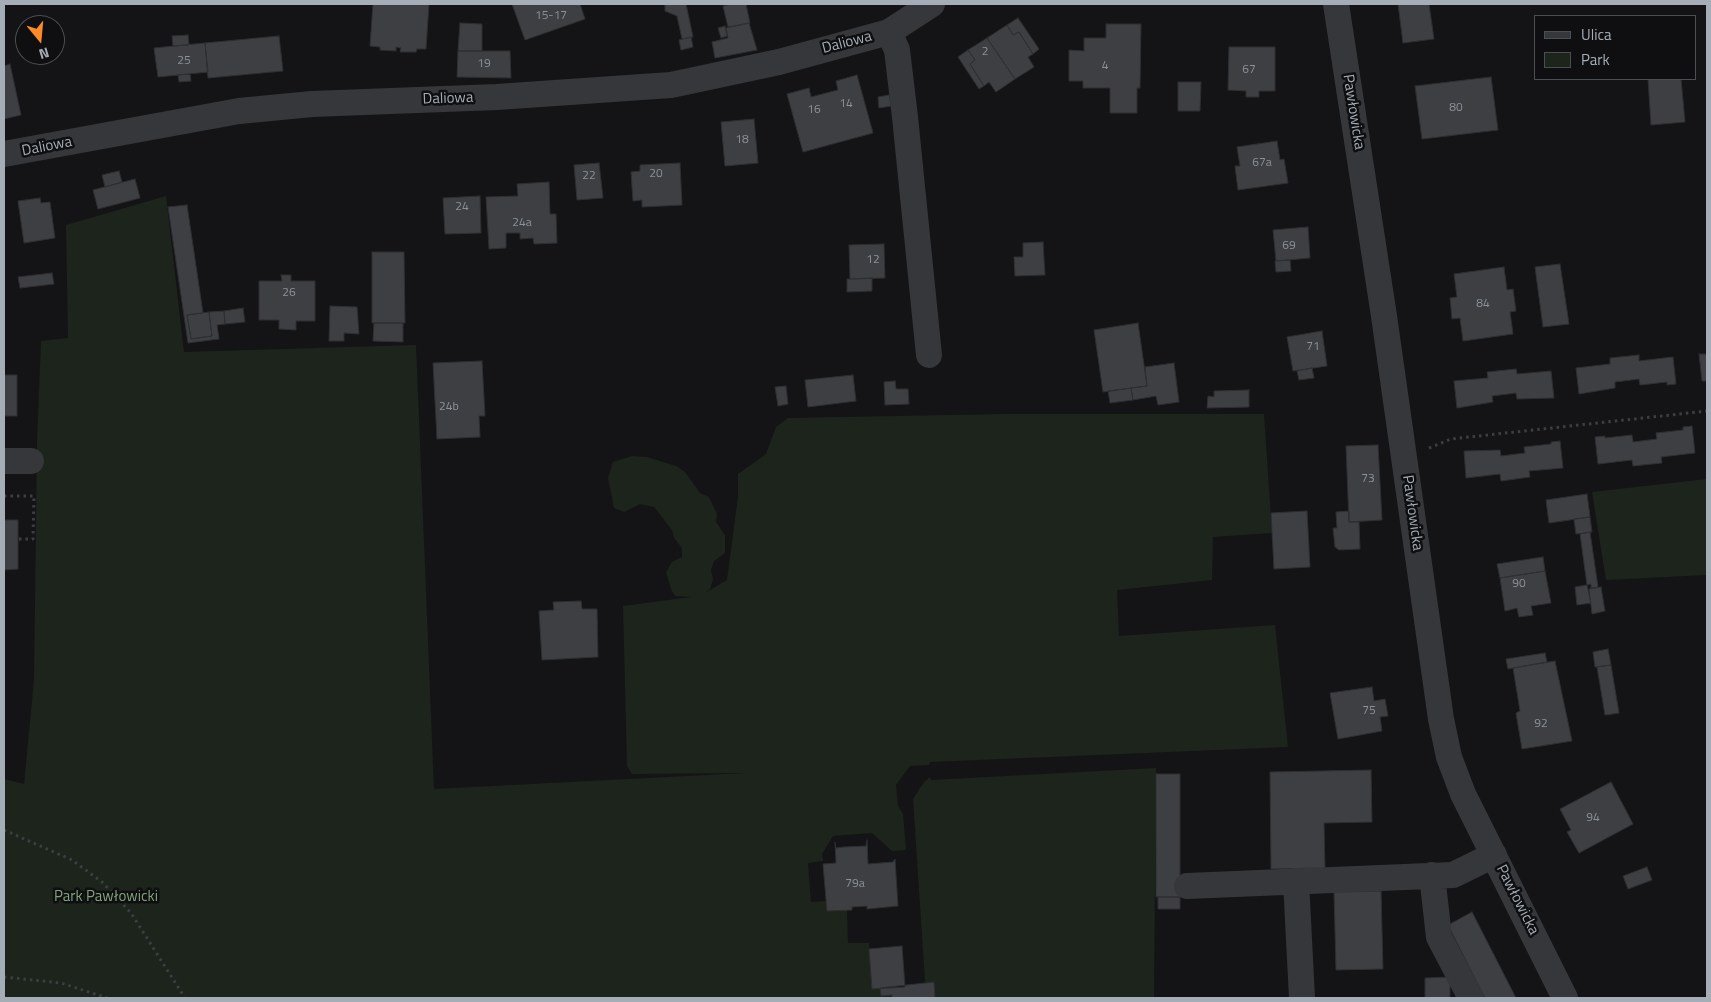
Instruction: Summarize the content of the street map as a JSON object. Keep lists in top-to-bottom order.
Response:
{
  "streets": {
    "street": ["Daliowa", "Pawłowicka"]
  },
  "parks": ["Park Pawłowicki"],
  "house_numbers": [
    "15-17",
    "2",
    "25",
    "19",
    "4",
    "67",
    "14",
    "80",
    "16",
    "18",
    "67a",
    "20",
    "22",
    "24",
    "24a",
    "69",
    "12",
    "26",
    "84",
    "71",
    "24b",
    "73",
    "90",
    "75",
    "92",
    "94",
    "79a"
  ],
  "legend": ["Ulica", "Park"],
  "north": "bottom"
}
